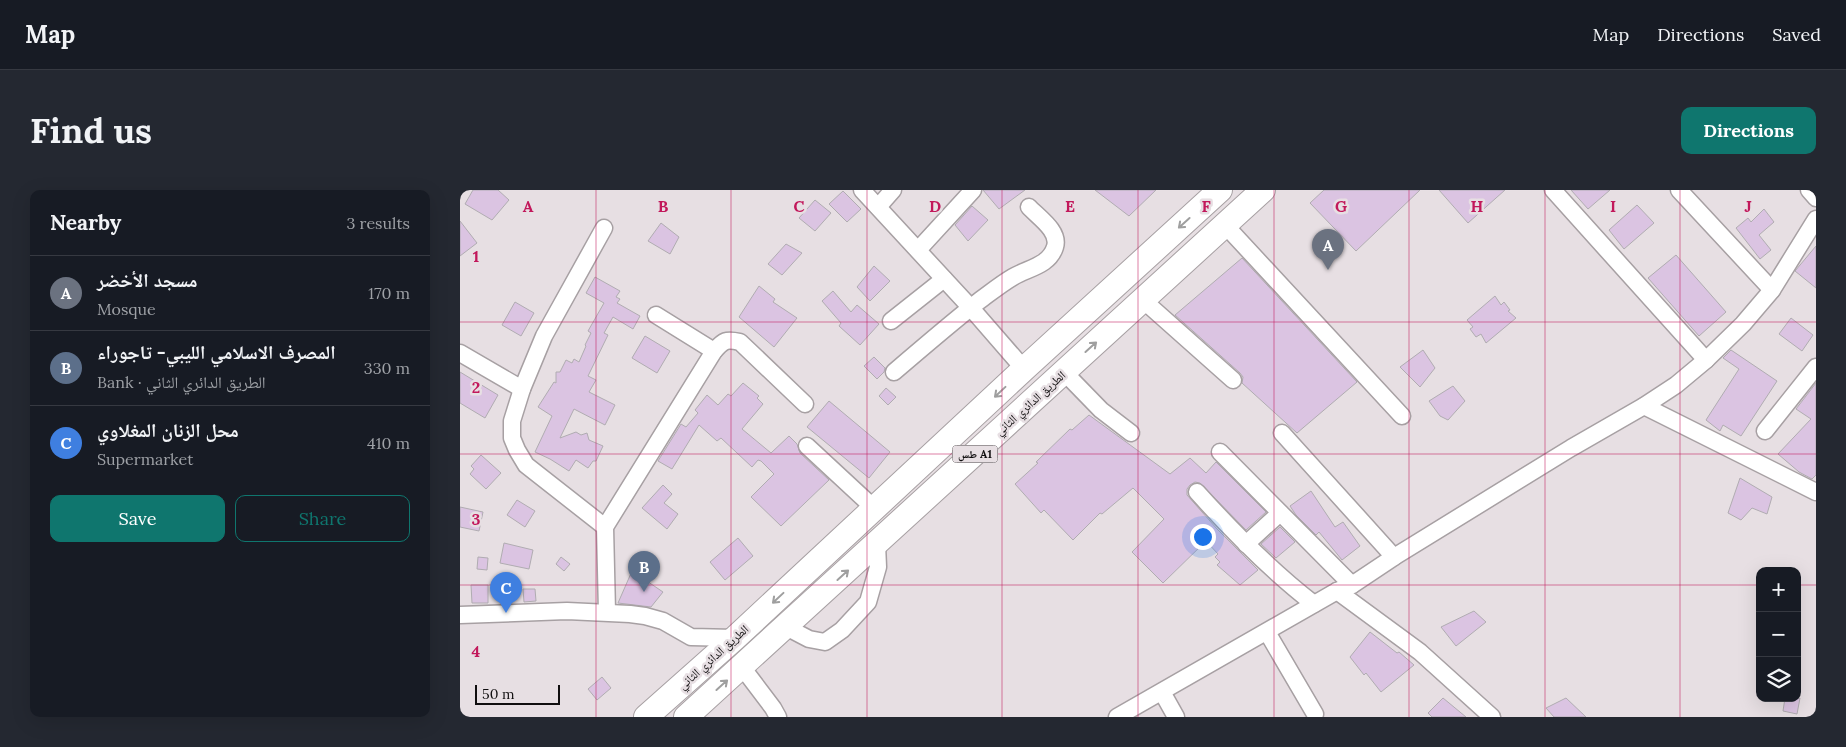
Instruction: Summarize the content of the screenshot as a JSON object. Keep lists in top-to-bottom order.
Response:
{
  "streets": {
    "highway": ["الطريق الدائري الثاني", "طس A1"]
  },
  "scale_bar": "50 m",
  "page": {
    "header": "Map",
    "nav": ["Map", "Directions", "Saved"],
    "buttons": [
      "Directions",
      ["Save", "Share"]
    ],
    "title": "Find us",
    "heading": ["Nearby", "3 results"],
    "pins": ["A", "B", "C"],
    "list": [
      {
        "mark": "A",
        "name": "مسجد الأخضر",
        "note": "Mosque",
        "value": "170 m"
      },
      {
        "mark": "B",
        "name": "المصرف الاسلامي الليبي- تاجوراء",
        "note": "Bank · الطريق الدائري الثاني",
        "value": "330 m"
      },
      {
        "mark": "C",
        "name": "محل الزنان المغلاوي",
        "note": "Supermarket",
        "value": "410 m"
      }
    ],
    "map_buttons": ["+", "−"],
    "scale": "50 m"
  },
  "grid": {
    "columns": [
      "A",
      "B",
      "C",
      "D",
      "E",
      "F",
      "G",
      "H",
      "I",
      "J"
    ],
    "rows": [
      "1",
      "2",
      "3",
      "4"
    ]
  }
}
